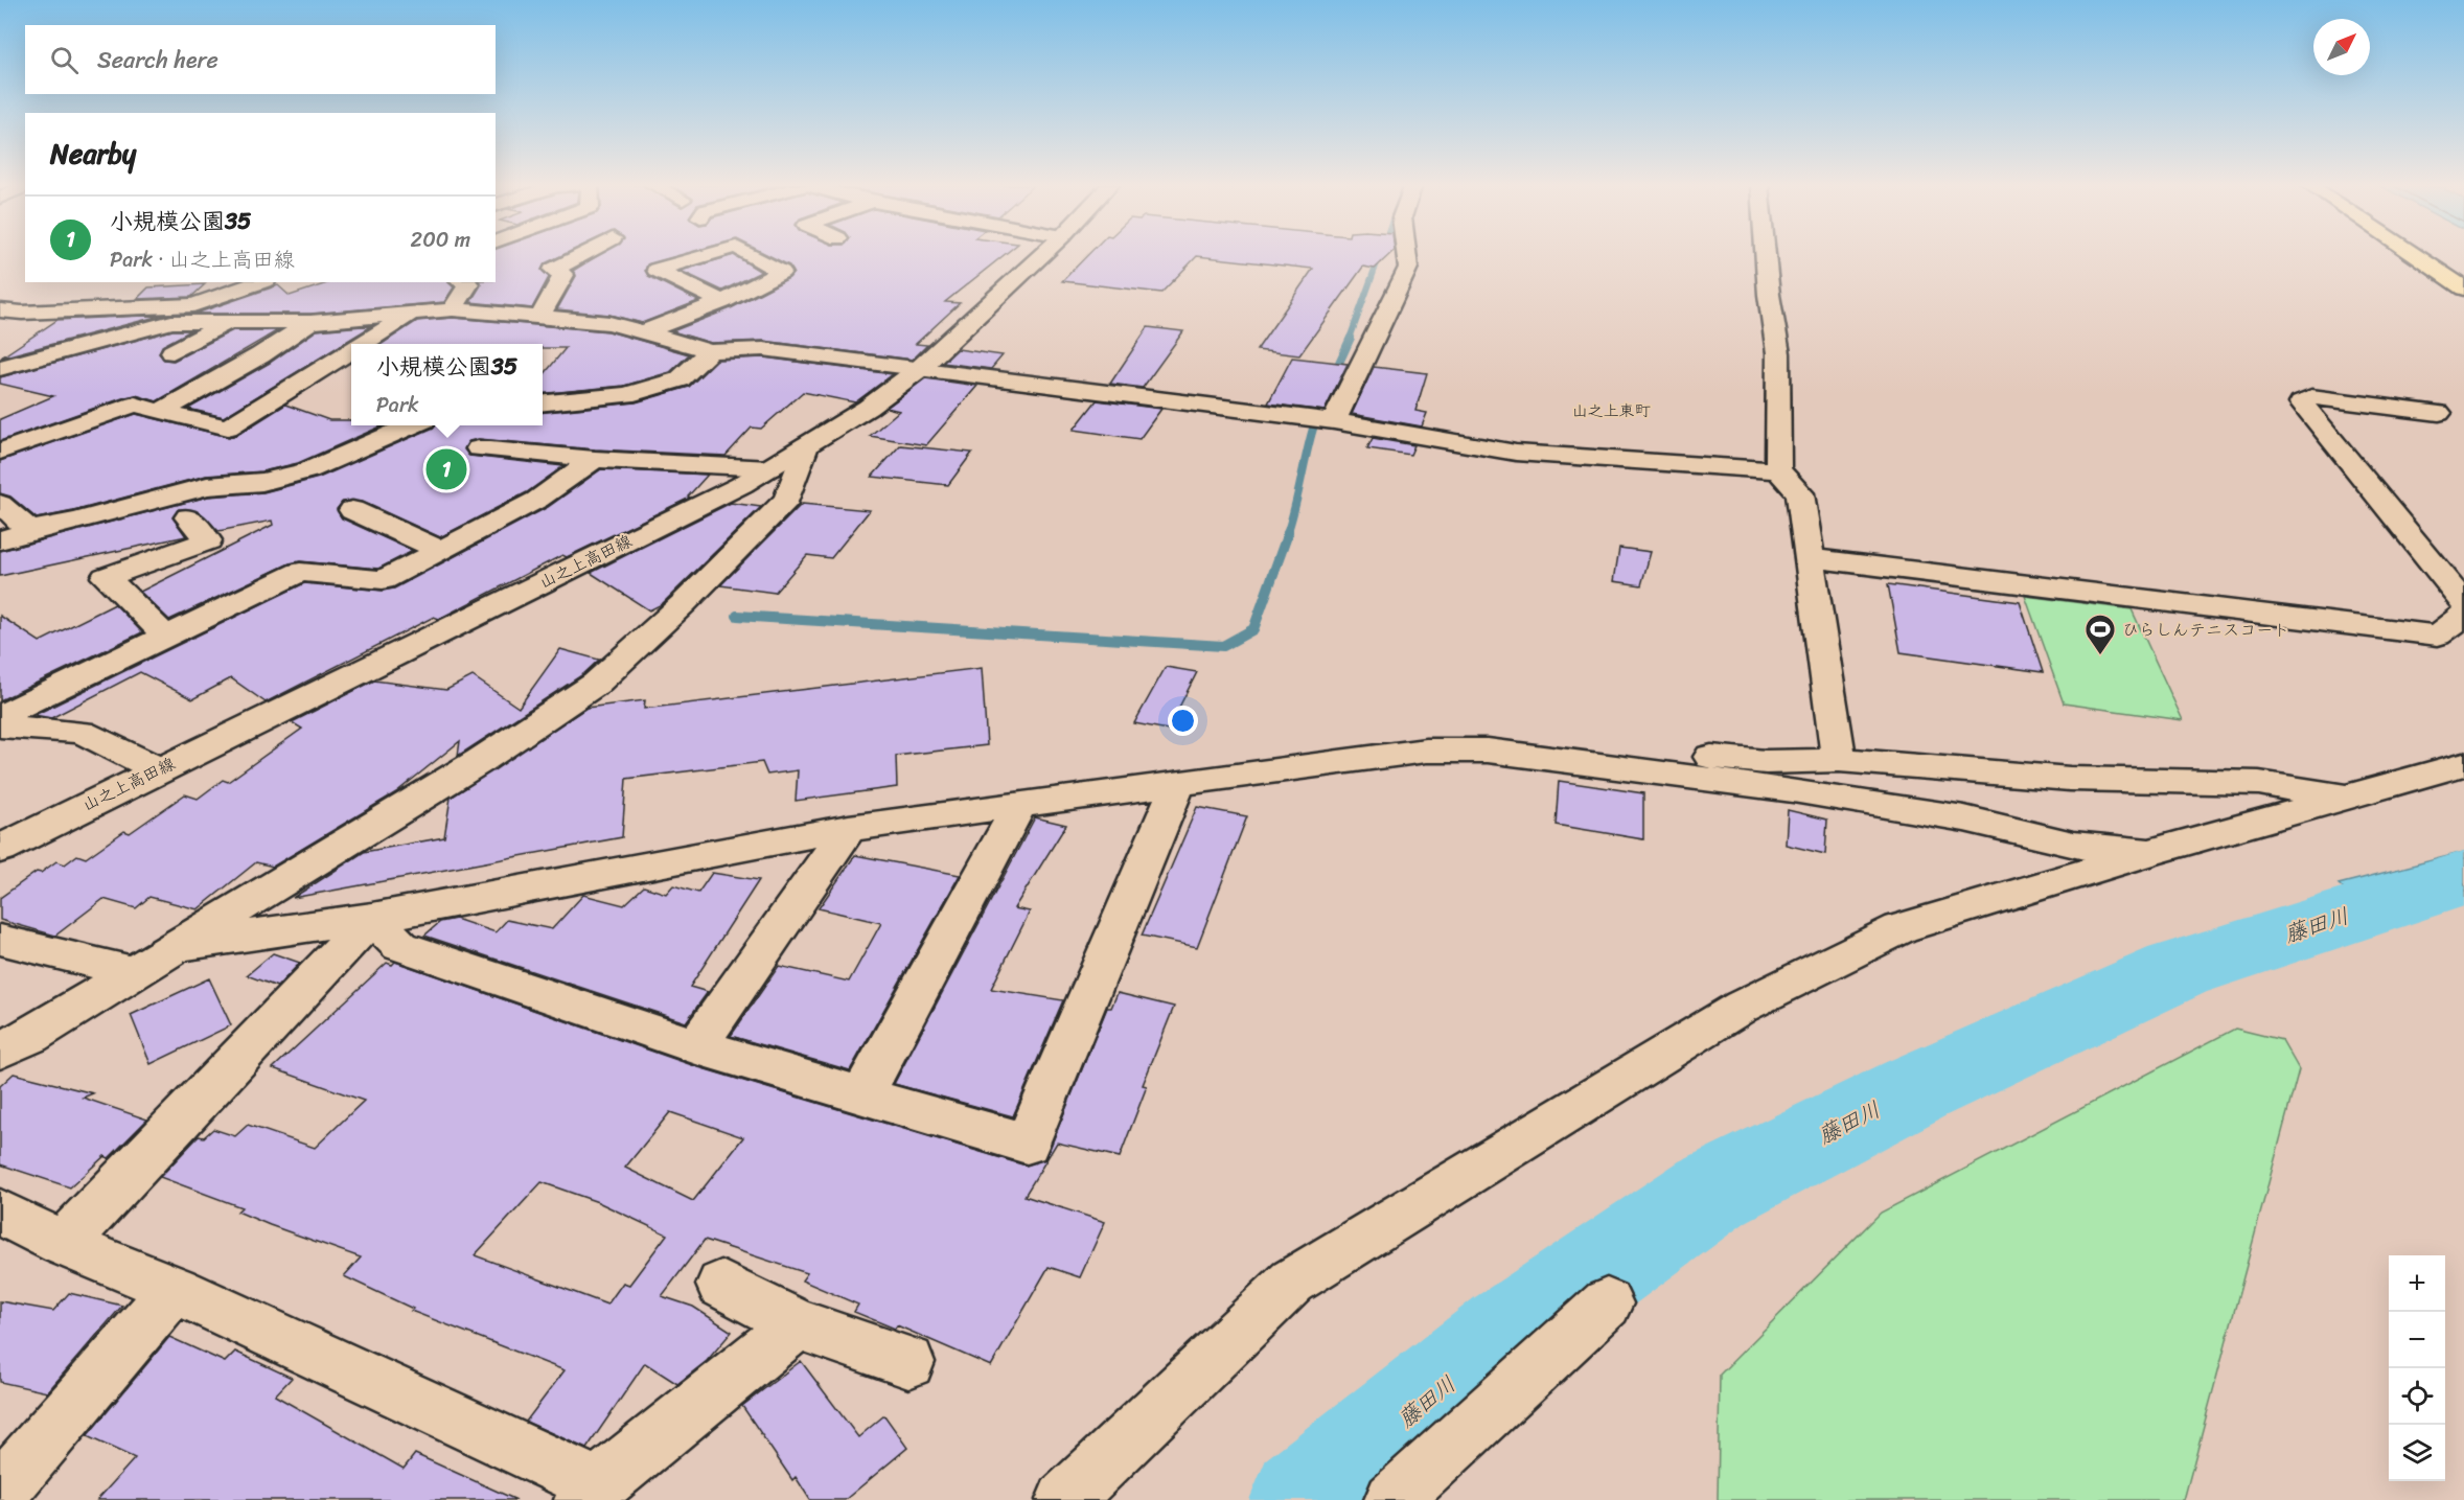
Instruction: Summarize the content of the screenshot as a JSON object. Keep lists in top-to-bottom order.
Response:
{
  "streets": {
    "street": ["山之上高田線"]
  },
  "districts": ["山之上東町"],
  "water": ["藤田川"],
  "places": {
    "sports": ["ひらしんテニスコート"]
  },
  "north": "top right",
  "page": {
    "search": "Search here",
    "heading": "Nearby",
    "list": [
      {
        "mark": "1",
        "name": "小規模公園35",
        "note": "Park · 山之上高田線",
        "value": "200 m"
      }
    ],
    "popup": ["小規模公園35", "Park"],
    "pins": "1",
    "map_buttons": ["+", "−"]
  }
}
